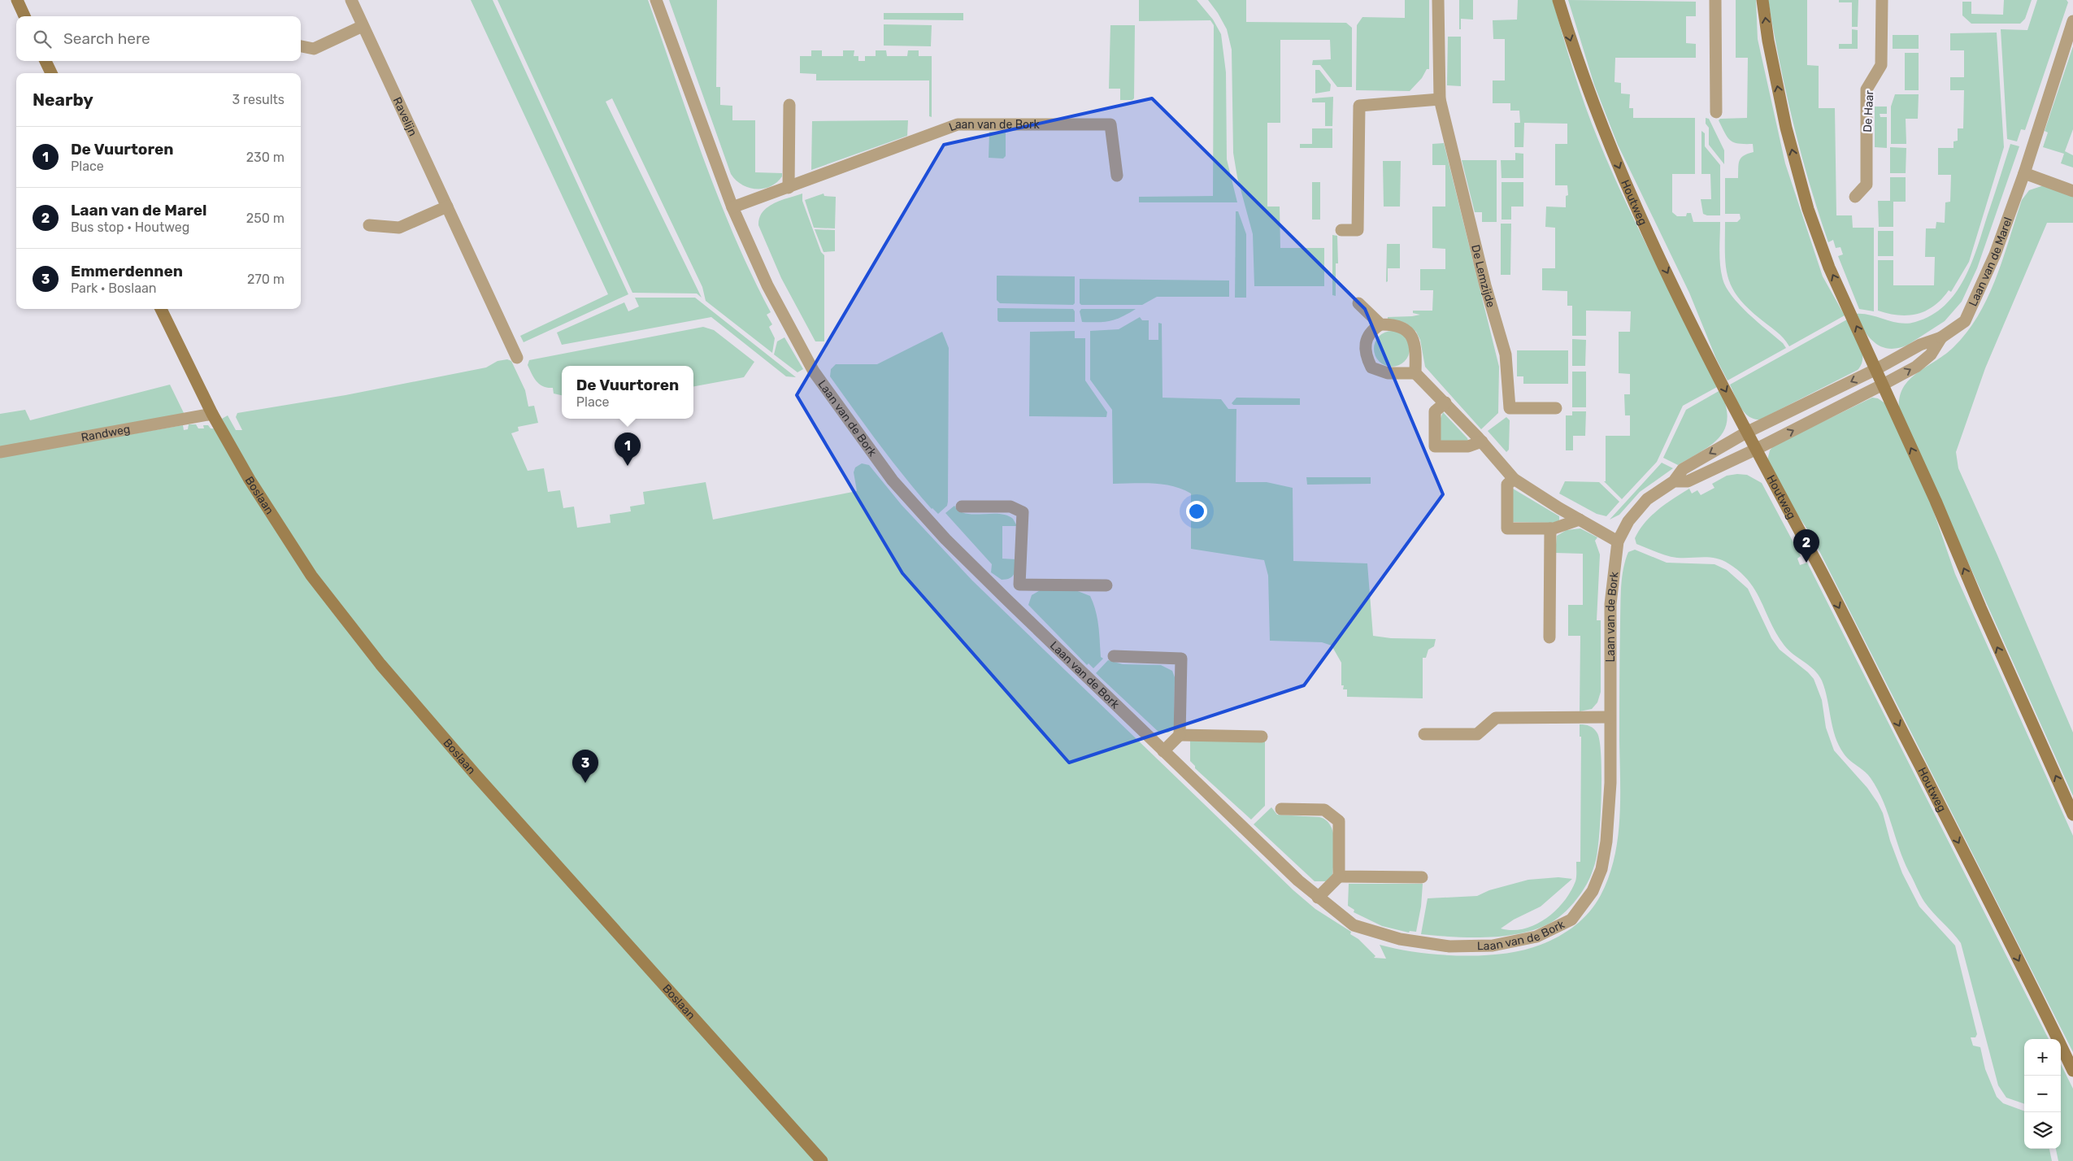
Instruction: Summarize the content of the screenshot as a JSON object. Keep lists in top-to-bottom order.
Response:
{
  "streets": {
    "street": [
      "De Haar",
      "Ravelijn",
      "Laan van de Bork",
      "Houtweg",
      "Laan van de Marel",
      "De Lemzijde",
      "Randweg",
      "Boslaan"
    ]
  },
  "crossings": [
    ["Laan van de Bork", "Houtweg"],
    ["Laan van de Bork", "Laan van de Marel"],
    ["Houtweg", "Laan van de Marel"],
    ["Randweg", "Boslaan"]
  ],
  "one_way": ["Houtweg"],
  "page": {
    "search": "Search here",
    "heading": ["Nearby", "3 results"],
    "list": [
      {
        "mark": "1",
        "name": "De Vuurtoren",
        "note": "Place",
        "value": "230 m"
      },
      {
        "mark": "2",
        "name": "Laan van de Marel",
        "note": "Bus stop · Houtweg",
        "value": "250 m"
      },
      {
        "mark": "3",
        "name": "Emmerdennen",
        "note": "Park · Boslaan",
        "value": "270 m"
      }
    ],
    "popup": ["De Vuurtoren", "Place"],
    "pins": ["1", "2", "3"],
    "map_buttons": ["+", "−"]
  }
}
